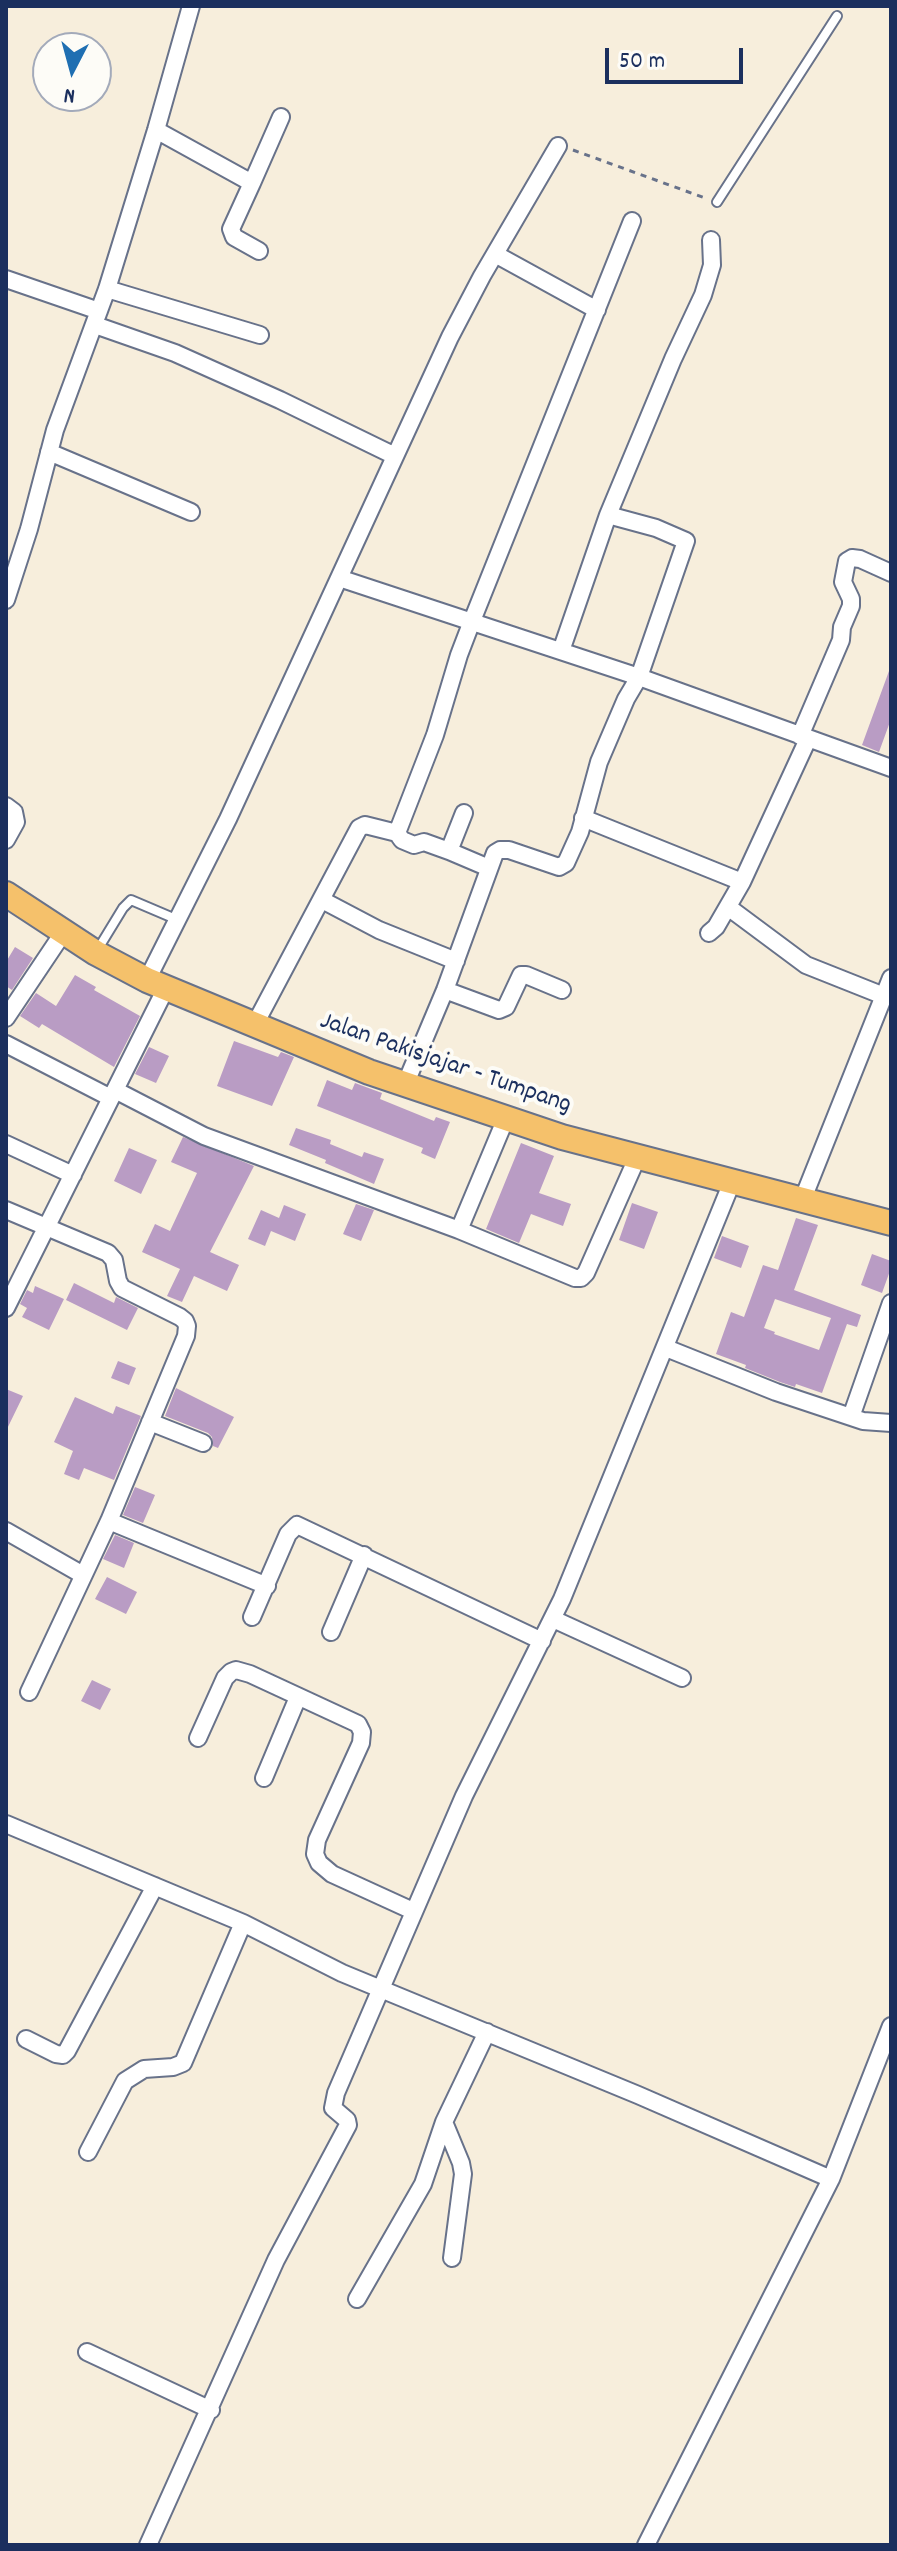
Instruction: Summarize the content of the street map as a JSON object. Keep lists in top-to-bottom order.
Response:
{
  "streets": {
    "main road": ["Jalan Pakisjajar - Tumpang"]
  },
  "scale_bar": "50 m",
  "north": "bottom"
}
